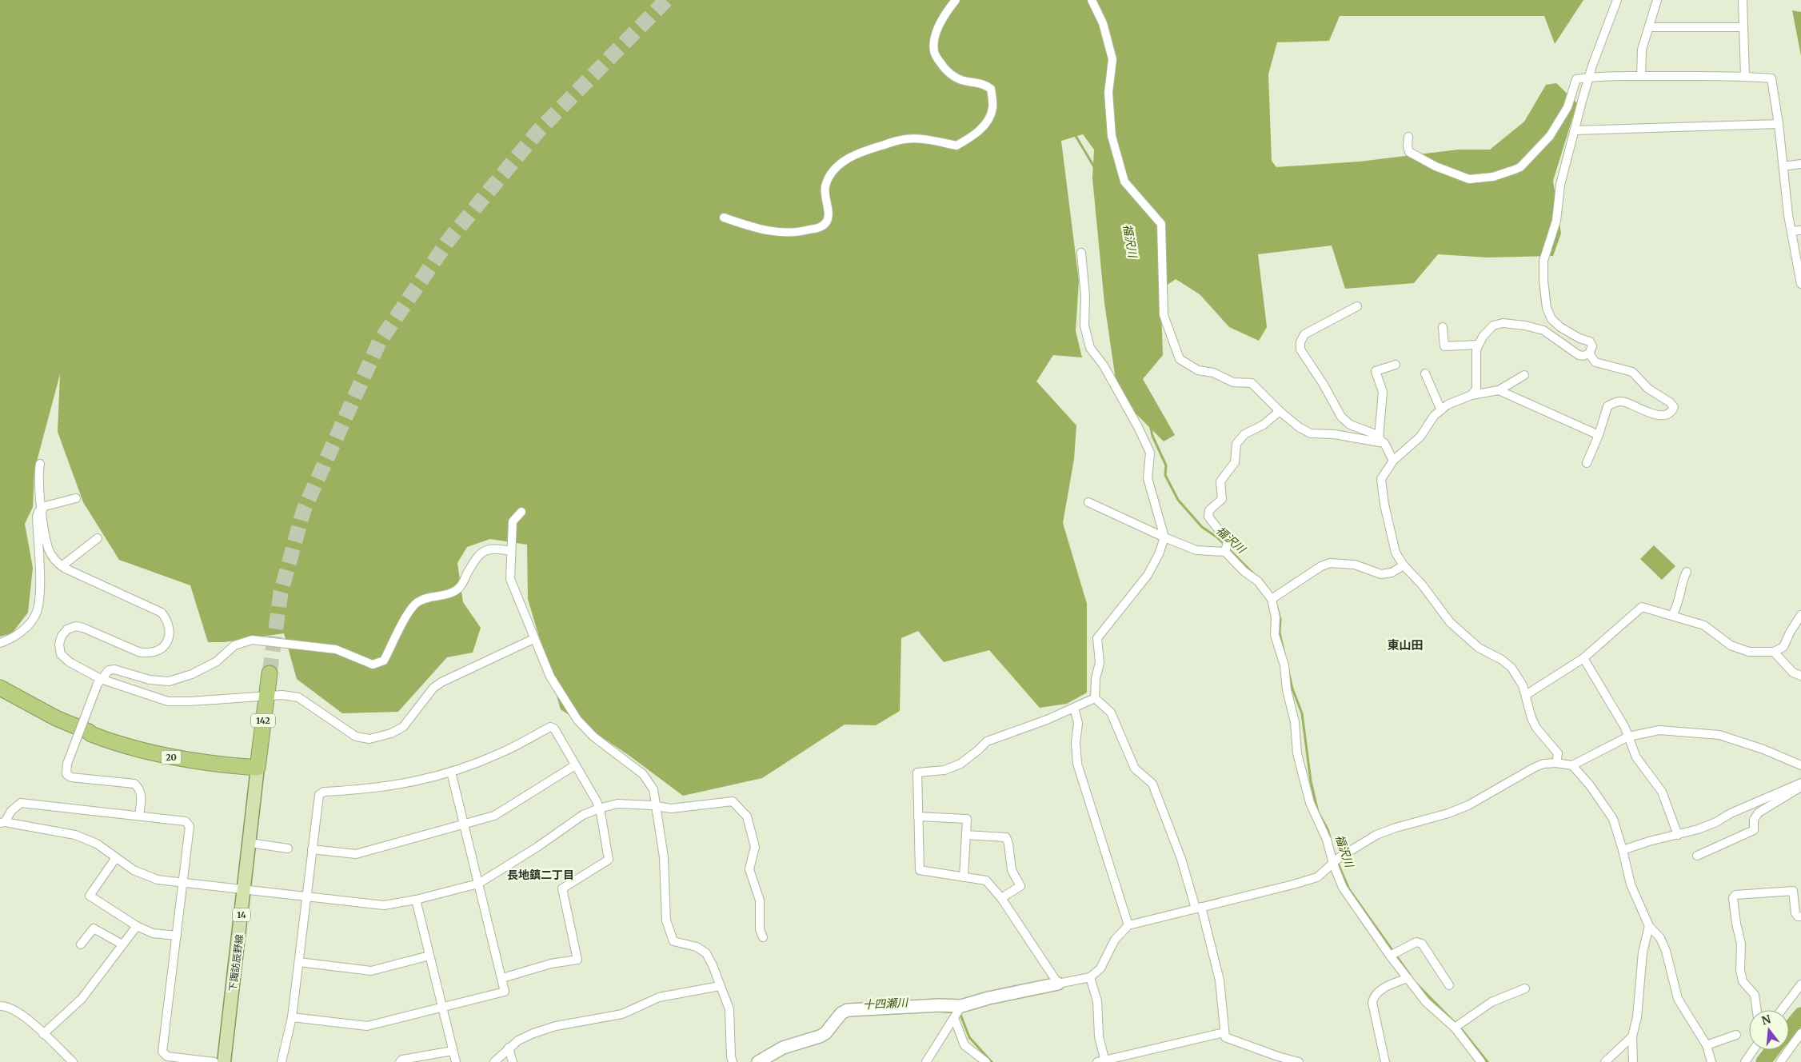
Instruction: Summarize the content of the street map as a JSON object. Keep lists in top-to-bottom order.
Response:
{
  "streets": {
    "highway": ["142", "20"],
    "main road": ["14", "下諏訪辰野線"]
  },
  "crossings": [
    ["142", "20"],
    ["142", "下諏訪辰野線"],
    ["20", "下諏訪辰野線"]
  ],
  "districts": ["東山田", "長地鎮二丁目"],
  "water": ["福沢川", "十四瀬川"],
  "north": "top"
}
